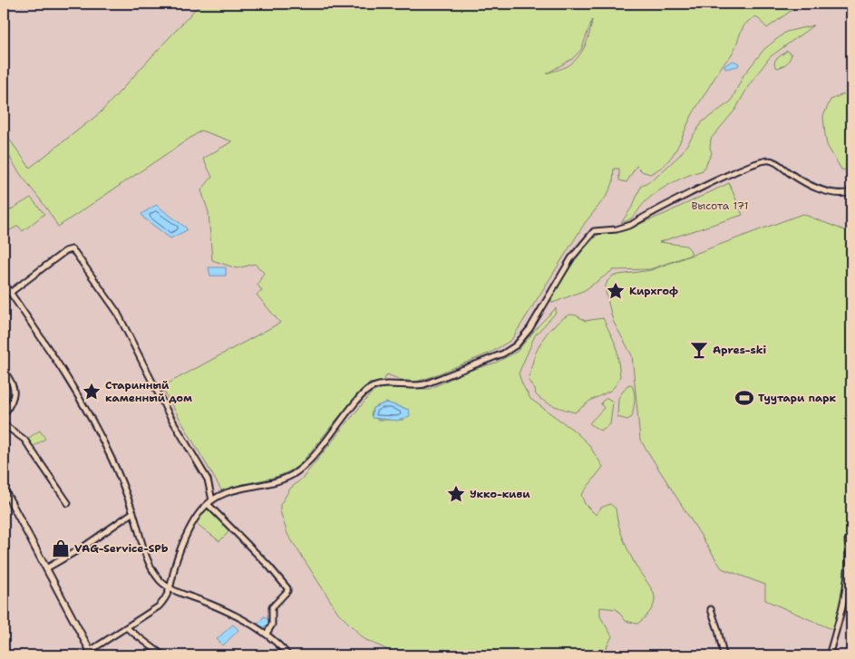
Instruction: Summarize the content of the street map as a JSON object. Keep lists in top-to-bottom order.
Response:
{
  "parks": ["Высота 171"],
  "places": {
    "place": ["Кирхгоф", "Старинный каменный дом", "Укко-киви"],
    "bar": ["Apres-ski"],
    "sports": ["Туутари парк"],
    "shop": ["VAG-Service-SPb"]
  }
}
